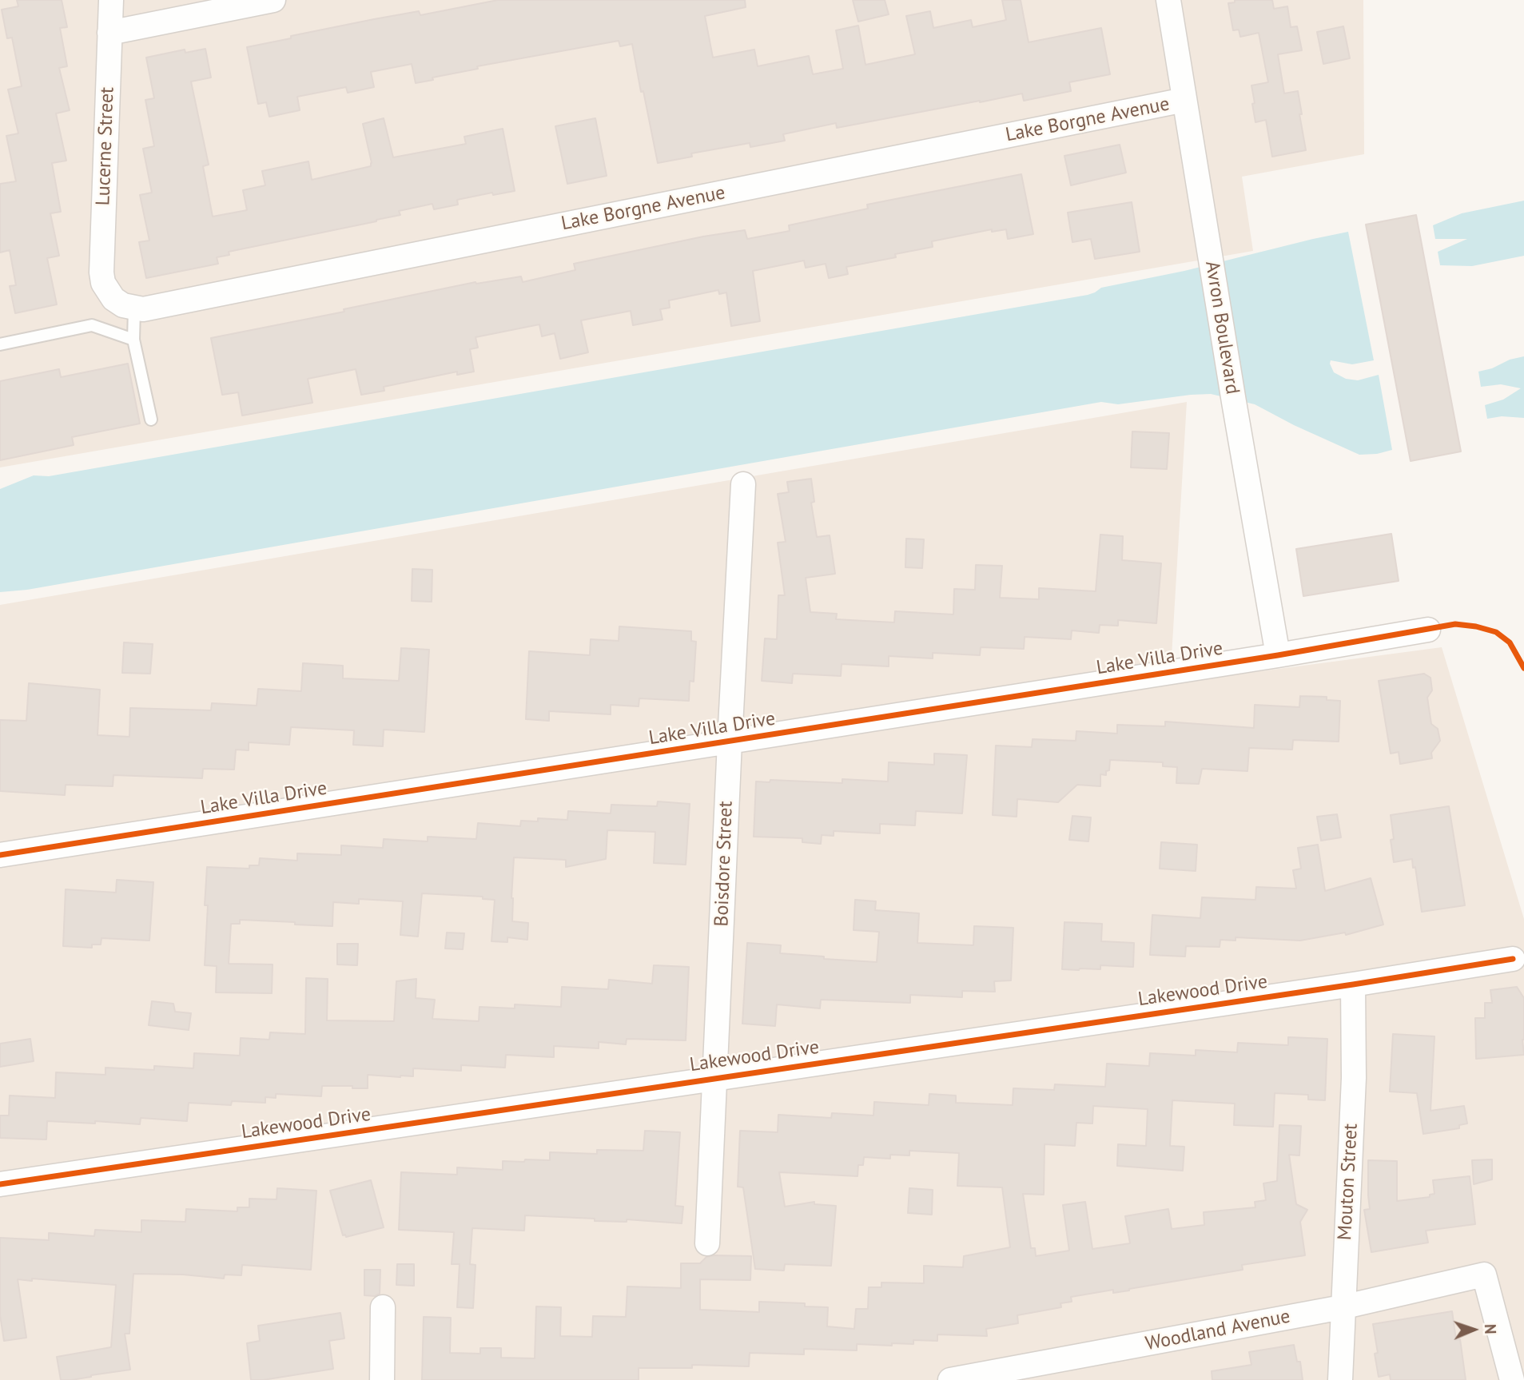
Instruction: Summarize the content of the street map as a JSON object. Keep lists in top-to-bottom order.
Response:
{
  "streets": {
    "street": [
      "Lake Borgne Avenue",
      "Lucerne Street",
      "Avron Boulevard",
      "Lake Villa Drive",
      "Boisdore Street",
      "Lakewood Drive",
      "Mouton Street",
      "Woodland Avenue"
    ]
  },
  "crossings": [
    ["Lake Borgne Avenue", "Lucerne Street"],
    ["Lake Borgne Avenue", "Avron Boulevard"],
    ["Avron Boulevard", "Lake Villa Drive"],
    ["Lake Villa Drive", "Boisdore Street"],
    ["Boisdore Street", "Lakewood Drive"],
    ["Lakewood Drive", "Mouton Street"],
    ["Mouton Street", "Woodland Avenue"]
  ],
  "north": "right"
}
